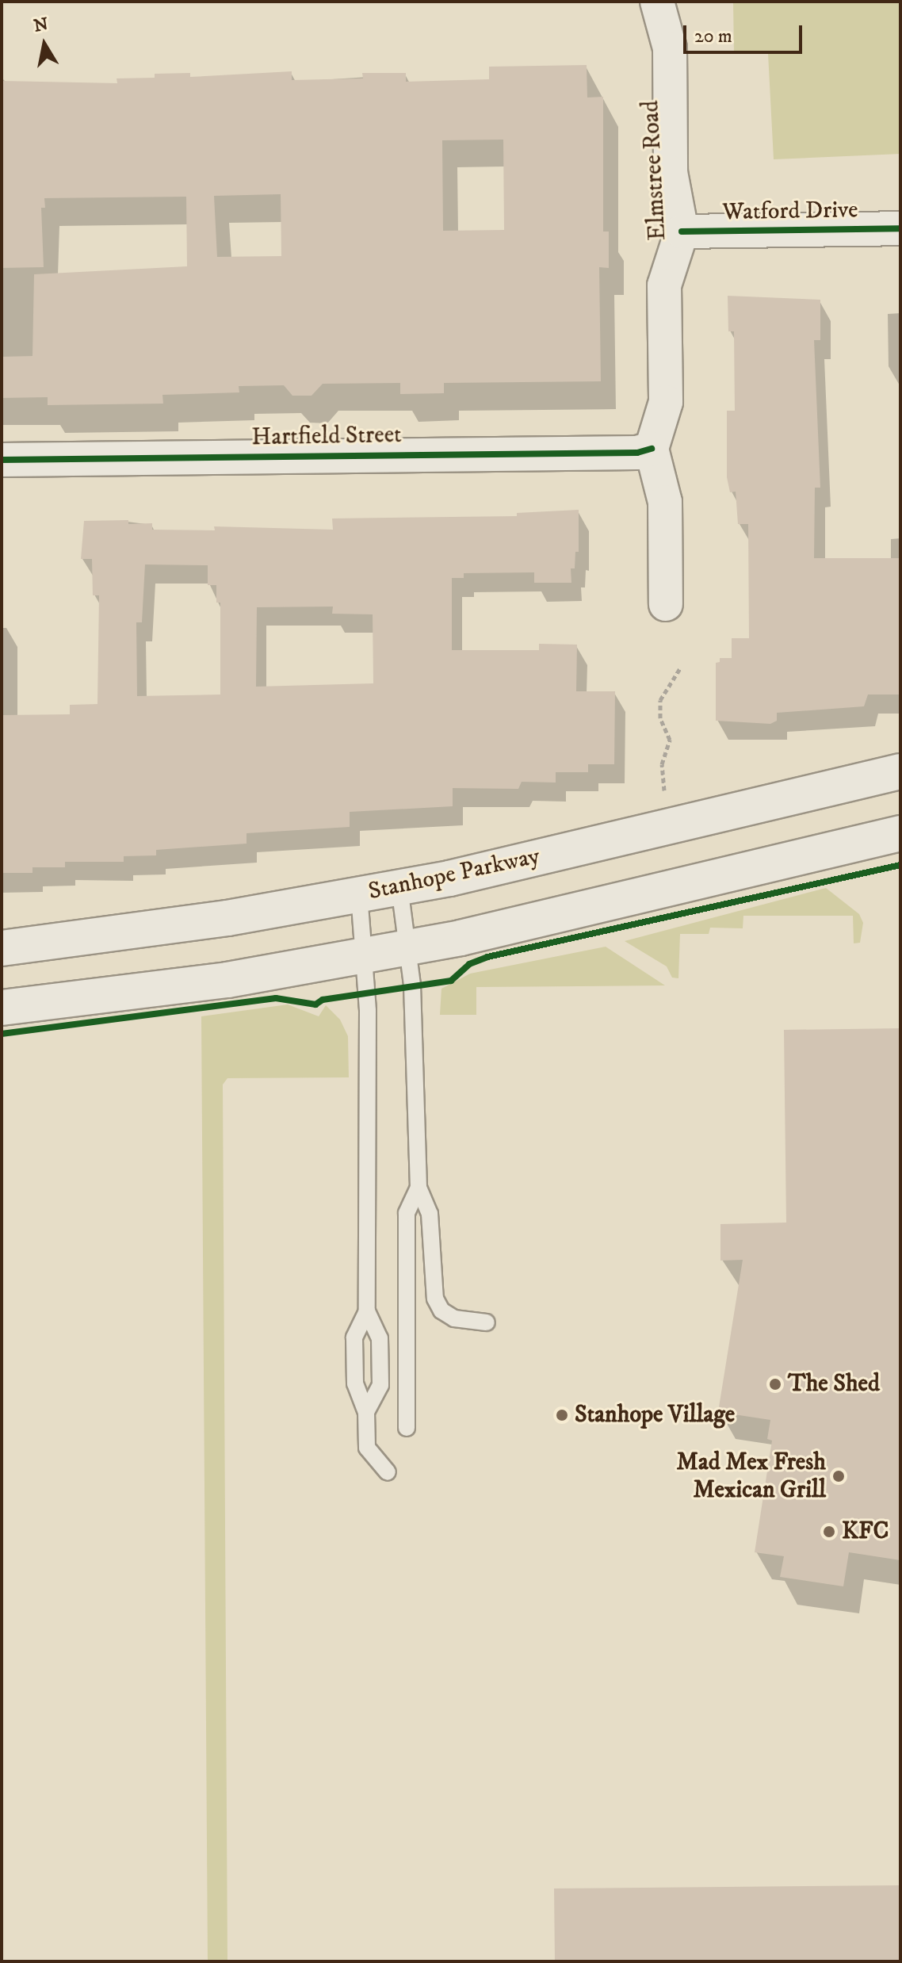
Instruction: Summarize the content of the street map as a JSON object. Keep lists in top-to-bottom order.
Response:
{
  "streets": {
    "main road": ["Stanhope Parkway"],
    "street": ["Elmstree Road", "Watford Drive", "Hartfield Street"]
  },
  "crossings": [
    ["Elmstree Road", "Watford Drive"],
    ["Elmstree Road", "Hartfield Street"]
  ],
  "places": [
    "The Shed",
    "Stanhope Village",
    "Mad Mex Fresh Mexican Grill",
    "KFC"
  ],
  "scale_bar": "20 m",
  "north": "top"
}
